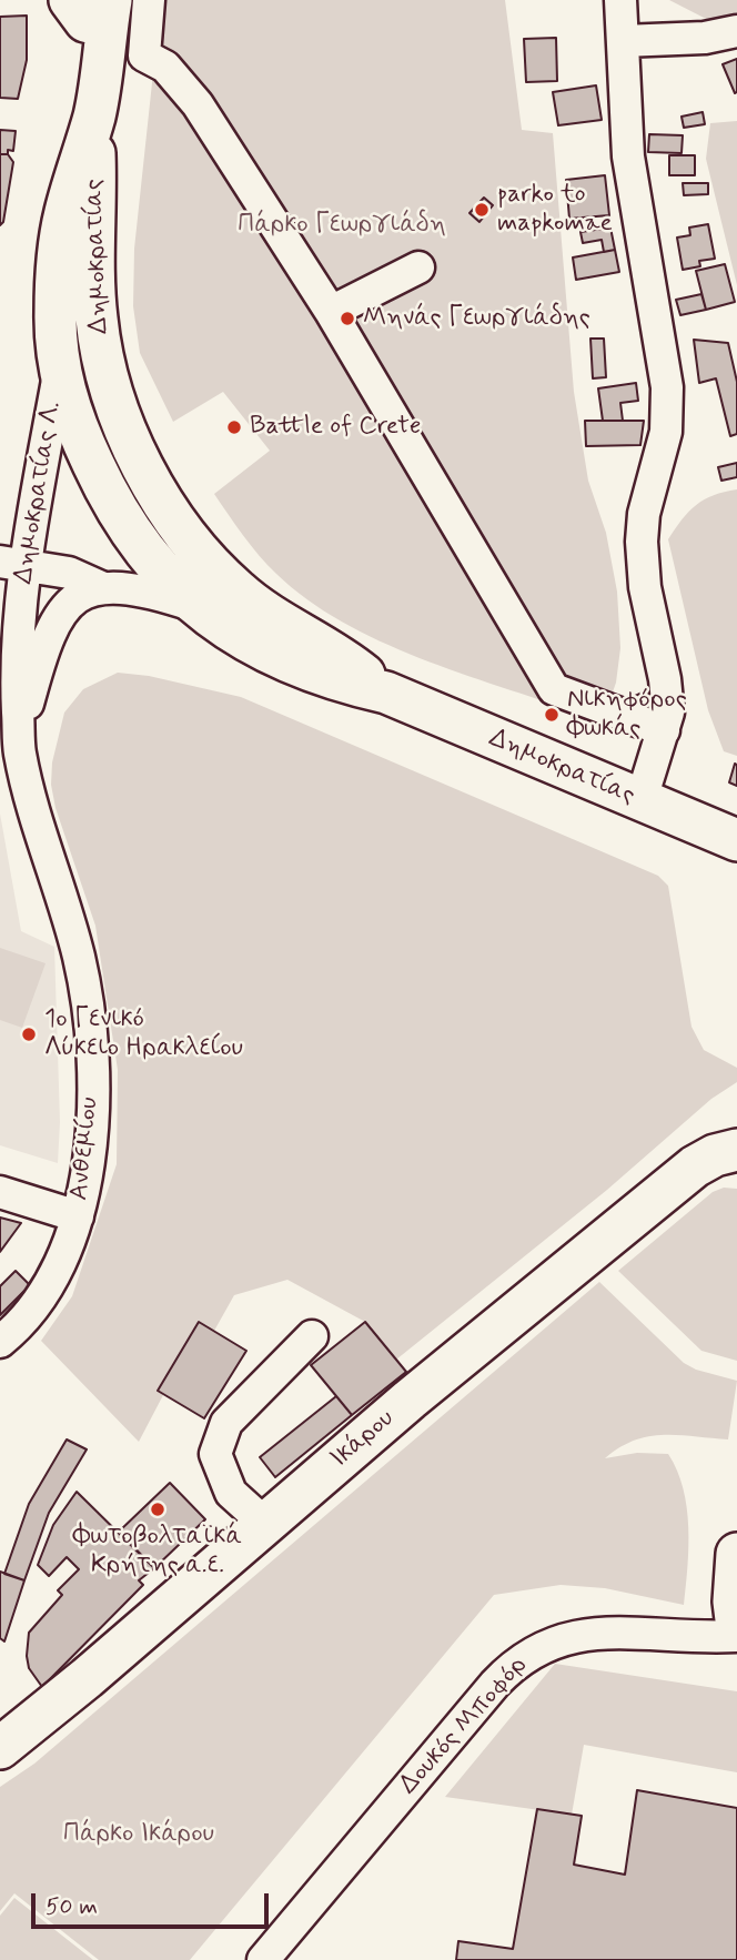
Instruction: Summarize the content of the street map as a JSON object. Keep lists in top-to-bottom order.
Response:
{
  "streets": {
    "main road": ["Δημοκρατίας", "Ικάρου"],
    "street": ["Δημοκρατίας Λ.", "Ανθεμίου", "Δουκός Μποφόρ"]
  },
  "crossings": [
    ["Δημοκρατίας", "Δημοκρατίας Λ."],
    ["Δημοκρατίας Λ.", "Ανθεμίου"]
  ],
  "parks": ["Πάρκο Γεωργιάδη", "Πάρκο Ικάρου"],
  "places": [
    "parko to mapkomae",
    "Μηνάς Γεωργιάδης",
    "Battle of Crete",
    "Νικηφόρος Φωκάς",
    "1ο Γενικό Λύκειο Ηρακλείου",
    "Φωτοβολταϊκά Κρήτης α.ε."
  ],
  "scale_bar": "50 m"
}
